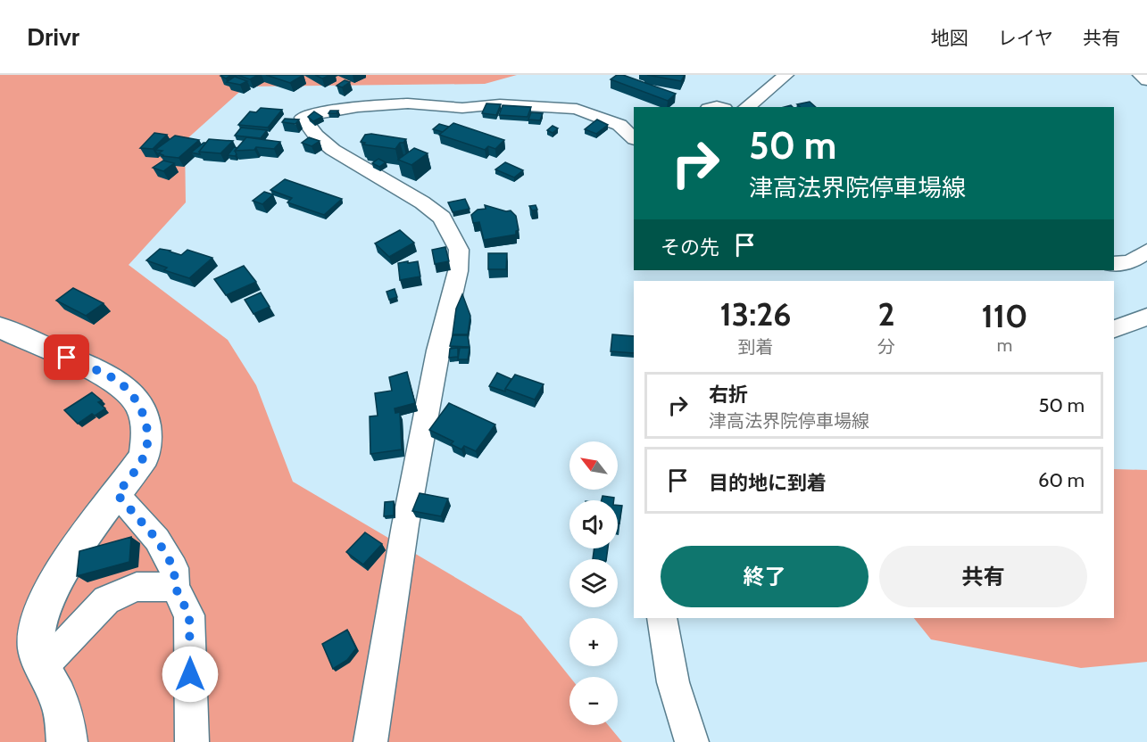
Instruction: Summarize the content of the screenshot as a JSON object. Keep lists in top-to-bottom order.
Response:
{
  "north": "top left",
  "page": {
    "header": "Drivr",
    "nav": ["地図", "レイヤ", "共有"],
    "turn": ["50 m", "津高法界院停車場線"],
    "then": "その先",
    "eta": [
      "13:26",
      "到着",
      "2",
      "分",
      "110",
      "m"
    ],
    "list": [
      {
        "name": "右折",
        "note": "津高法界院停車場線",
        "value": "50 m"
      },
      {
        "name": "目的地に到着",
        "value": "60 m"
      }
    ],
    "map_buttons": ["+", "−"],
    "buttons": ["終了", "共有"]
  }
}
